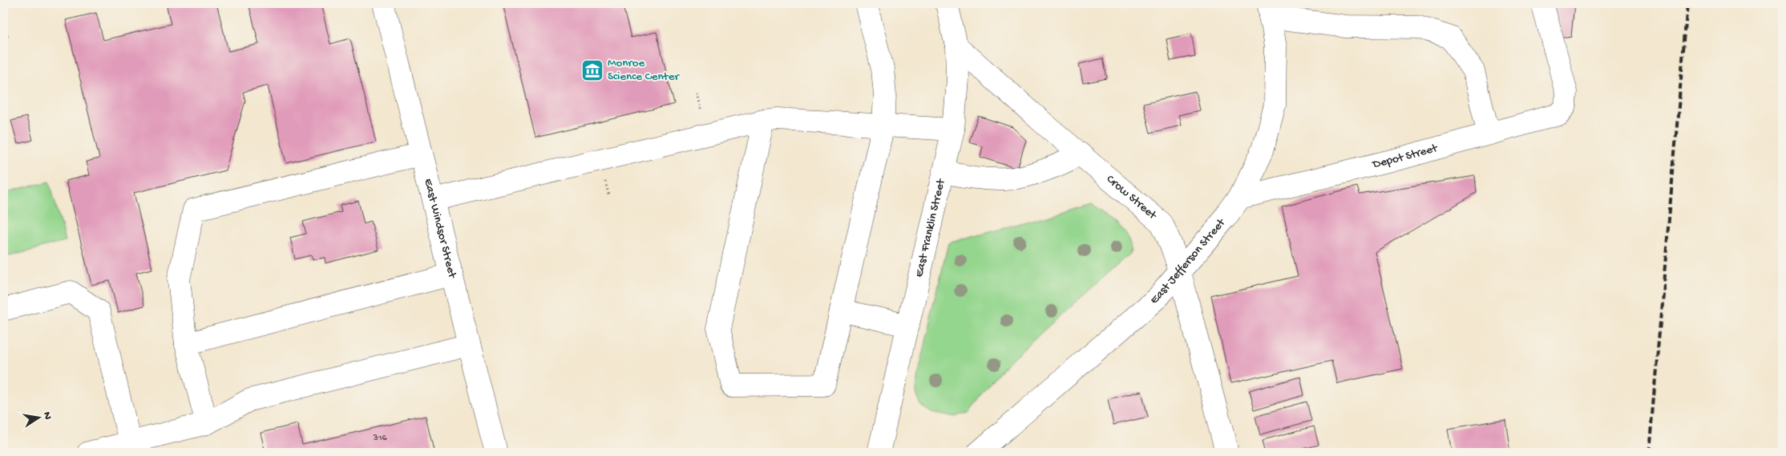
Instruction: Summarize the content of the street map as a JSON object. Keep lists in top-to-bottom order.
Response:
{
  "streets": {
    "street": [
      "Depot Street",
      "Crow Street",
      "East Windsor Street",
      "East Franklin Street",
      "East Jefferson Street"
    ]
  },
  "crossings": [
    ["Depot Street", "East Jefferson Street"],
    ["Crow Street", "East Franklin Street"],
    ["Crow Street", "East Jefferson Street"]
  ],
  "places": {
    "museum": ["Monroe Science Center"]
  },
  "house_numbers": ["316"],
  "north": "right"
}
